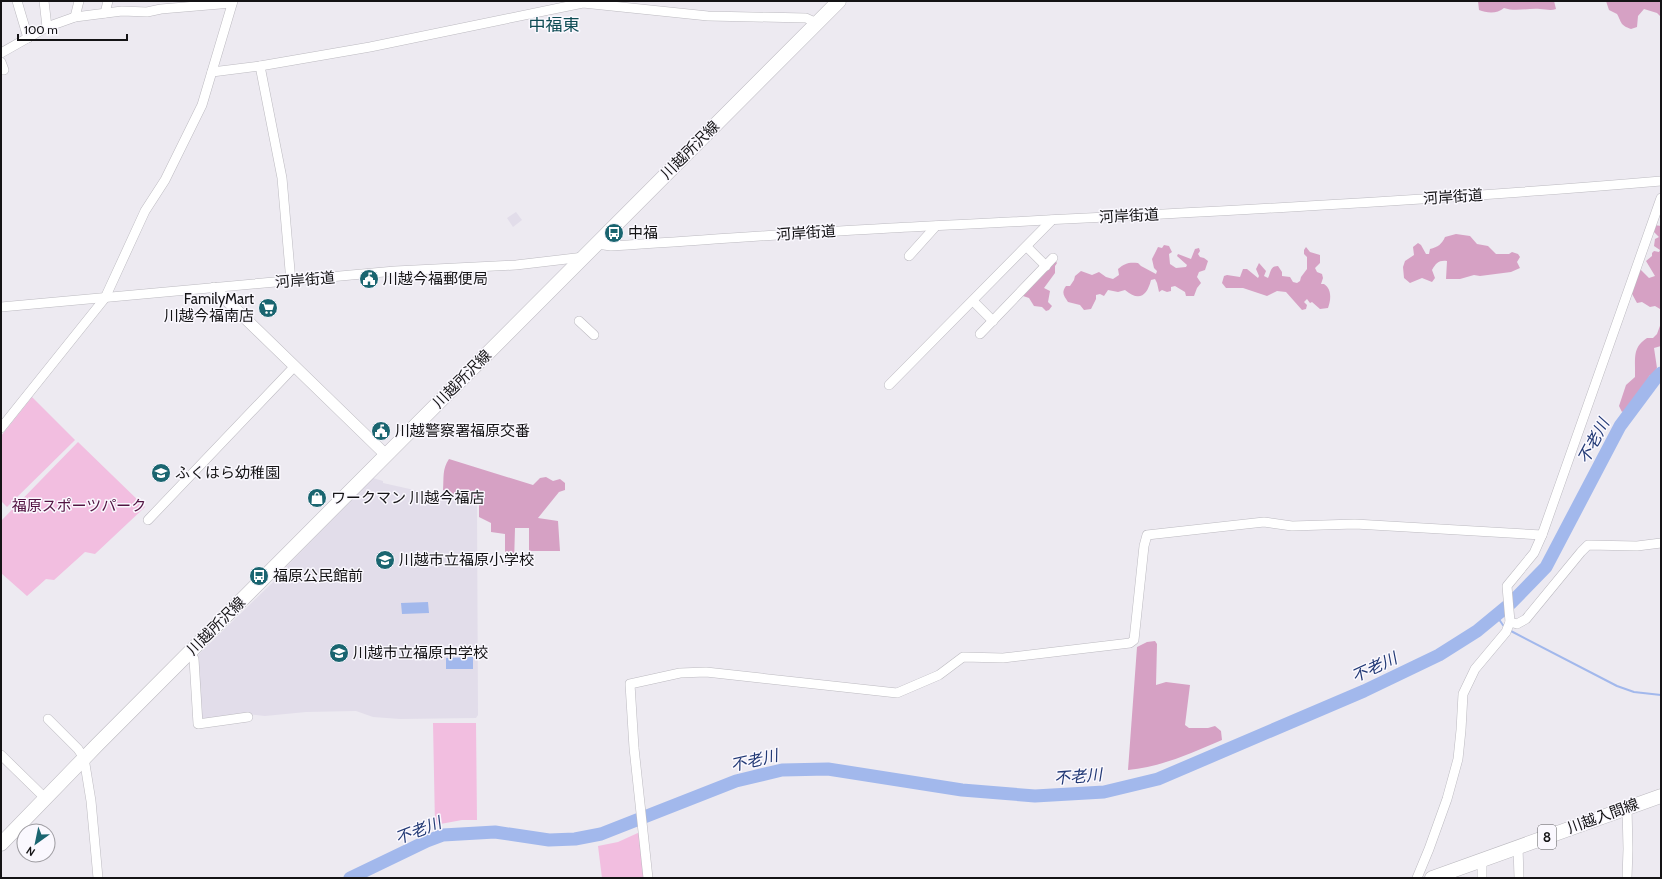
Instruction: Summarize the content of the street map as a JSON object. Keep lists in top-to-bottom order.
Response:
{
  "streets": {
    "main road": ["川越所沢線", "川越入間線", "8"],
    "street": ["河岸街道"]
  },
  "crossings": [
    ["川越所沢線", "河岸街道"]
  ],
  "districts": ["中福東"],
  "water": ["不老川"],
  "parks": ["福原スポーツパーク"],
  "places": {
    "bus stop": ["中福", "福原公民館前"],
    "public building": ["川越今福郵便局", "川越警察署福原交番"],
    "supermarket": ["FamilyMart 川越今福南店"],
    "school or university": ["ふくはら幼稚園", "川越市立福原小学校", "川越市立福原中学校"],
    "shop": ["ワークマン 川越今福店"]
  },
  "scale_bar": "100 m",
  "north": "bottom left"
}
